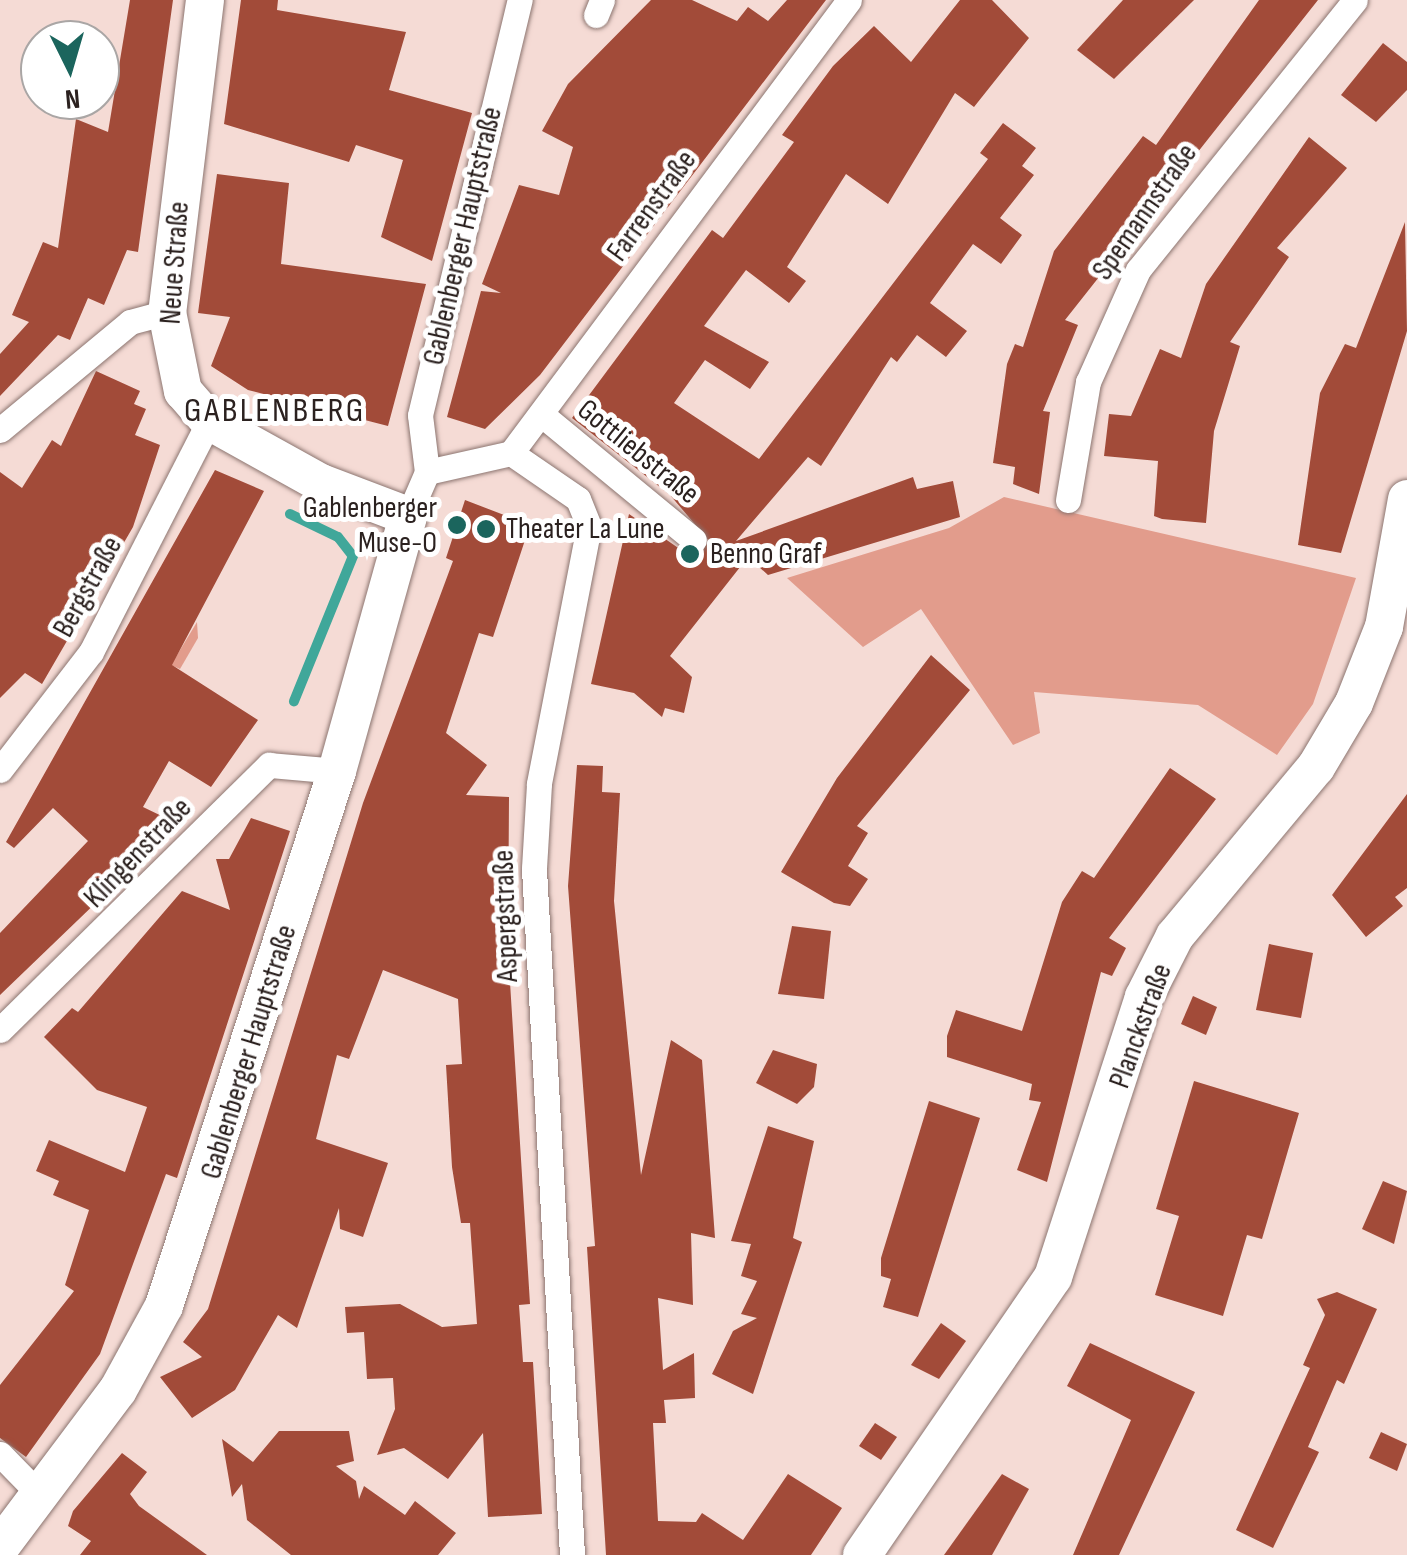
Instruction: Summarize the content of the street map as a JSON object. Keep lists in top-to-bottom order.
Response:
{
  "streets": {
    "street": [
      "Farrenstraße",
      "Spemannstraße",
      "Gablenberger Hauptstraße",
      "Neue Straße",
      "Gottliebstraße",
      "Bergstraße",
      "Klingenstraße",
      "Aspergstraße",
      "Planckstraße"
    ]
  },
  "crossings": [
    ["Farrenstraße", "Gottliebstraße"],
    ["Farrenstraße", "Aspergstraße"],
    ["Gablenberger Hauptstraße", "Klingenstraße"],
    ["Neue Straße", "Bergstraße"]
  ],
  "districts": ["GABLENBERG"],
  "places": ["Gablenberger Muse-O", "Theater La Lune", "Benno Graf"],
  "north": "bottom"
}
